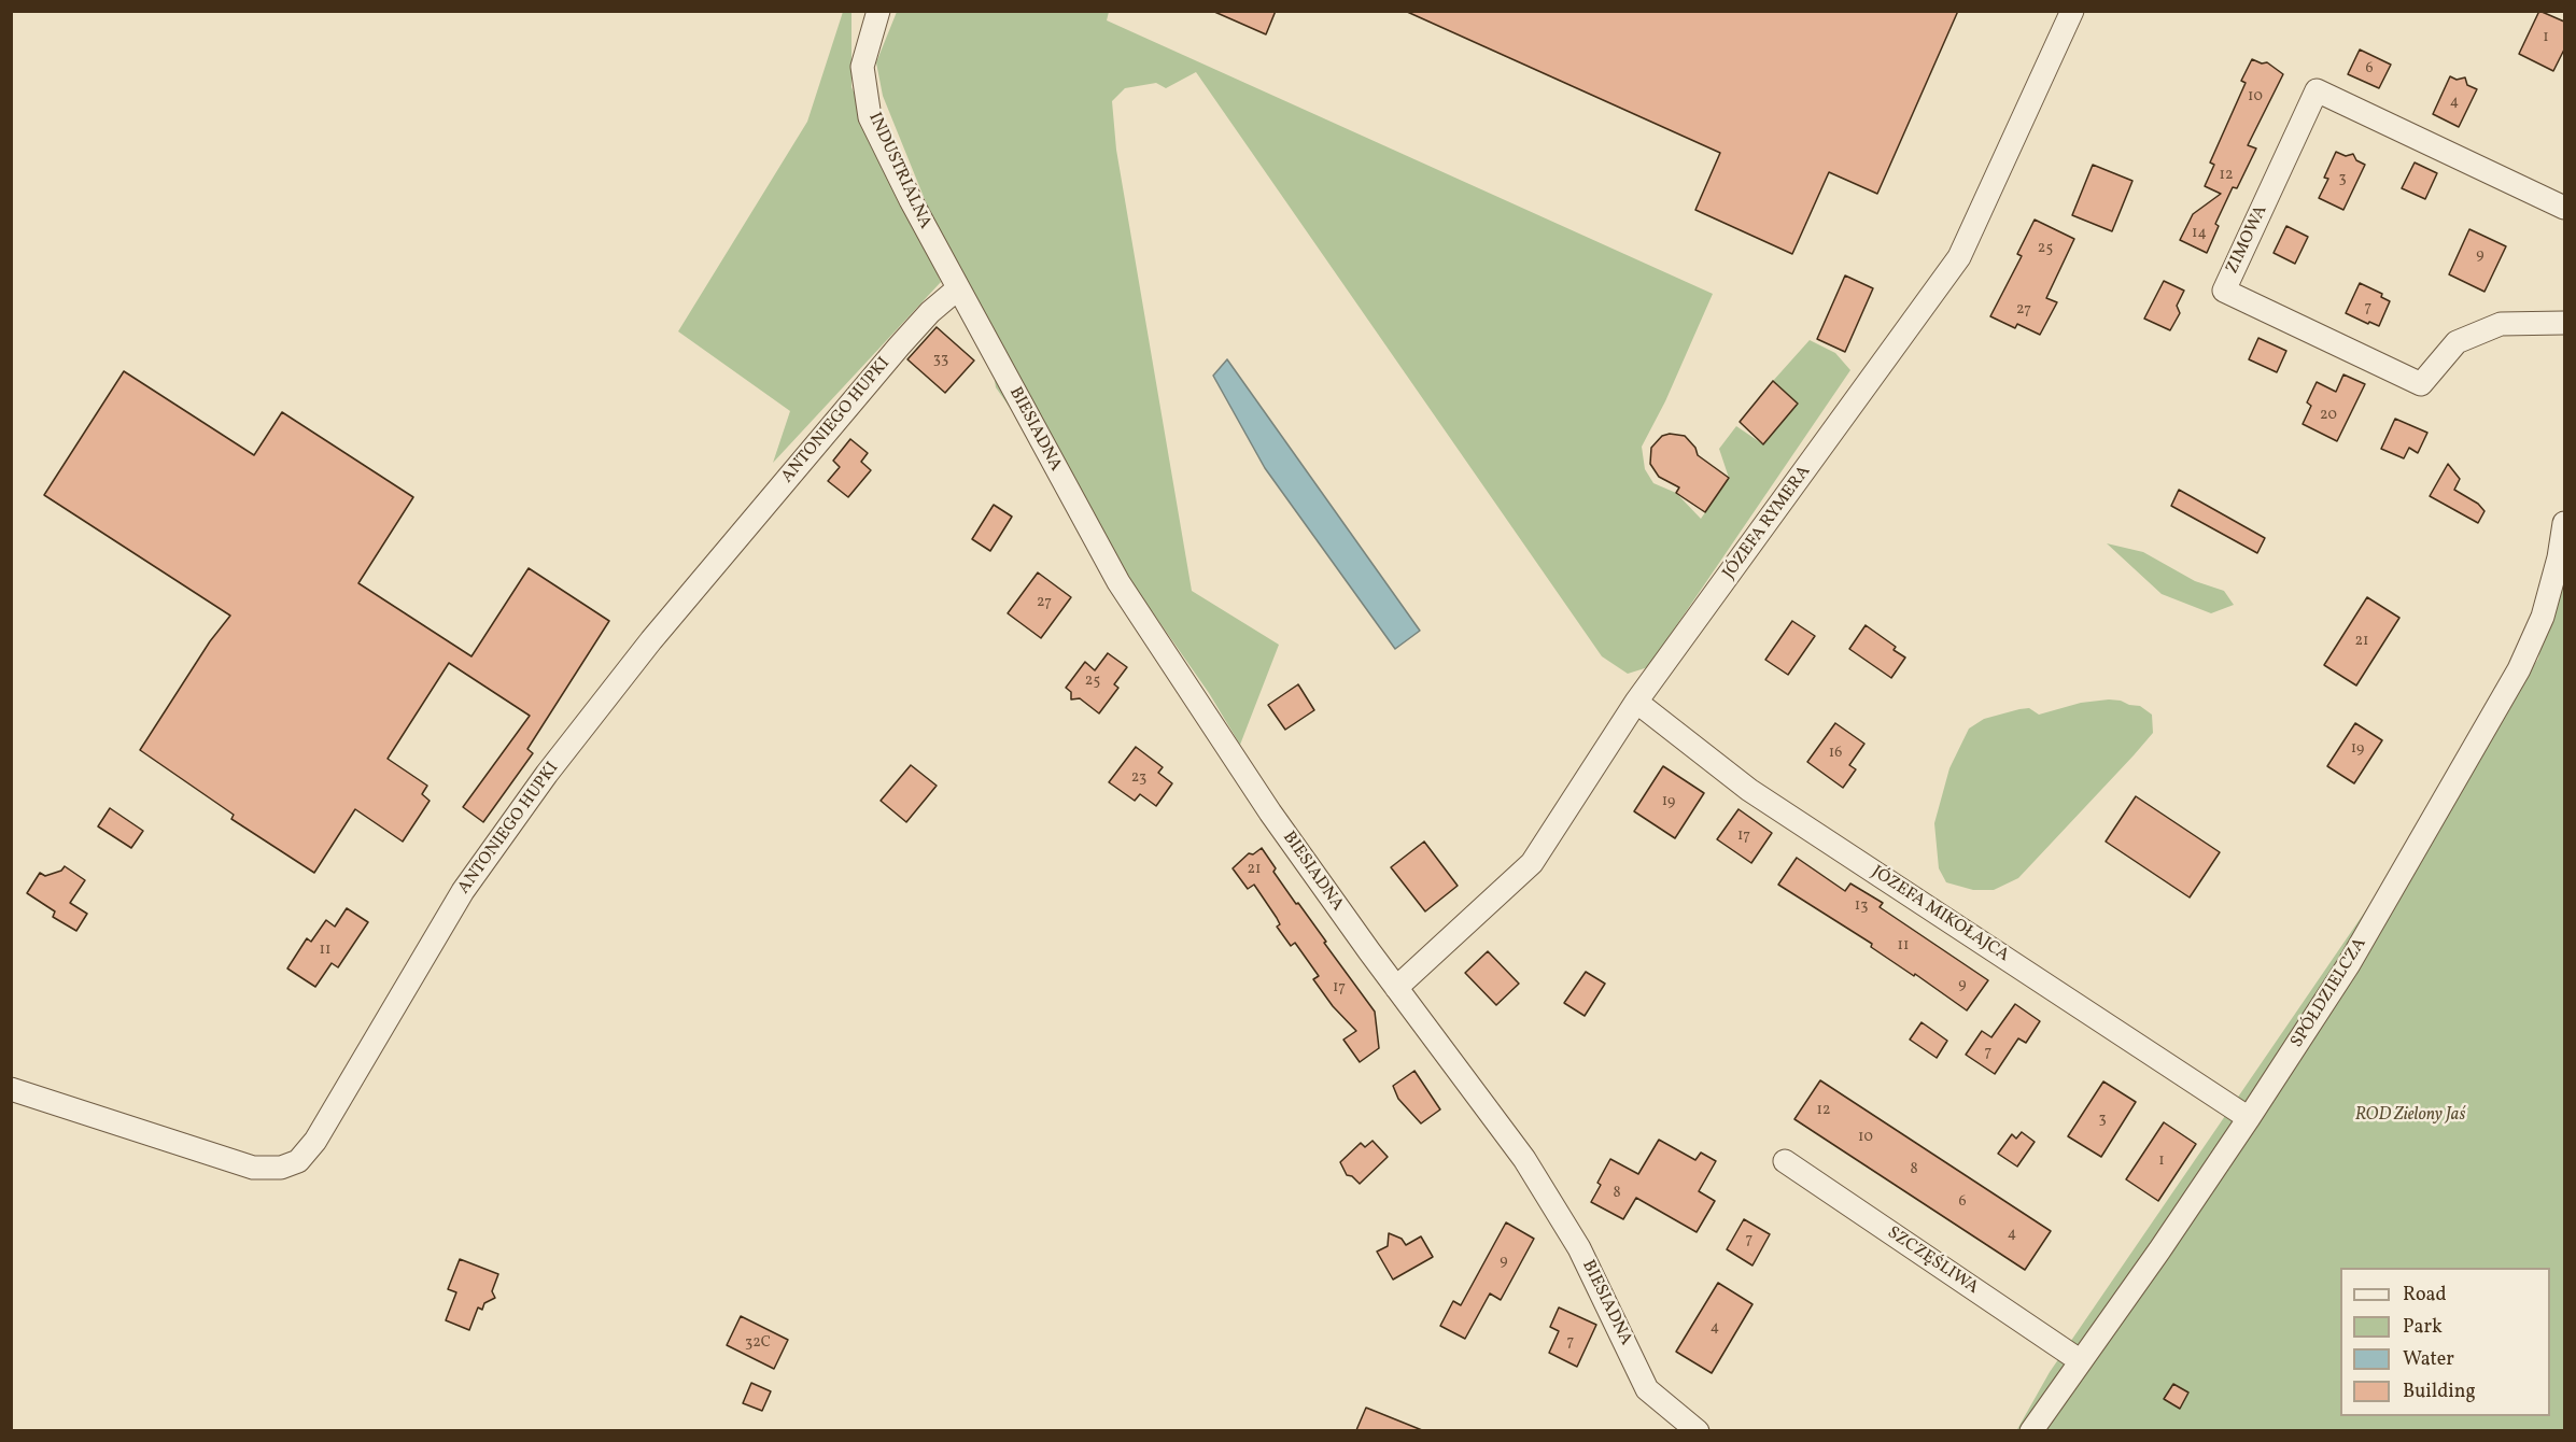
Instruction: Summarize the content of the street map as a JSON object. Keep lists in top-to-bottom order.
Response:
{
  "streets": {
    "street": [
      "INDUSTRIALNA",
      "ZIMOWA",
      "ANTONIEGO HUPKI",
      "BIESIADNA",
      "JÓZEFA RYMERA",
      "JÓZEFA MIKOŁAJCA",
      "SPÓŁDZIELCZA",
      "SZCZĘŚLIWA"
    ]
  },
  "crossings": [
    ["INDUSTRIALNA", "ANTONIEGO HUPKI"],
    ["INDUSTRIALNA", "BIESIADNA"],
    ["ANTONIEGO HUPKI", "BIESIADNA"],
    ["BIESIADNA", "JÓZEFA RYMERA"],
    ["JÓZEFA RYMERA", "JÓZEFA MIKOŁAJCA"],
    ["JÓZEFA MIKOŁAJCA", "SPÓŁDZIELCZA"],
    ["SPÓŁDZIELCZA", "SZCZĘŚLIWA"]
  ],
  "parks": ["ROD Zielony Jaś"],
  "house_numbers": [
    "1",
    "6",
    "10",
    "4",
    "12",
    "3",
    "14",
    "25",
    "9",
    "7",
    "27",
    "33",
    "20",
    "27",
    "21",
    "25",
    "19",
    "16",
    "23",
    "19",
    "17",
    "21",
    "13",
    "11",
    "11",
    "9",
    "17",
    "7",
    "12",
    "3",
    "10",
    "1",
    "8",
    "8",
    "6",
    "4",
    "7",
    "9",
    "4",
    "7",
    "32C"
  ],
  "legend": [
    "Road",
    "Park",
    "Water",
    "Building"
  ]
}
